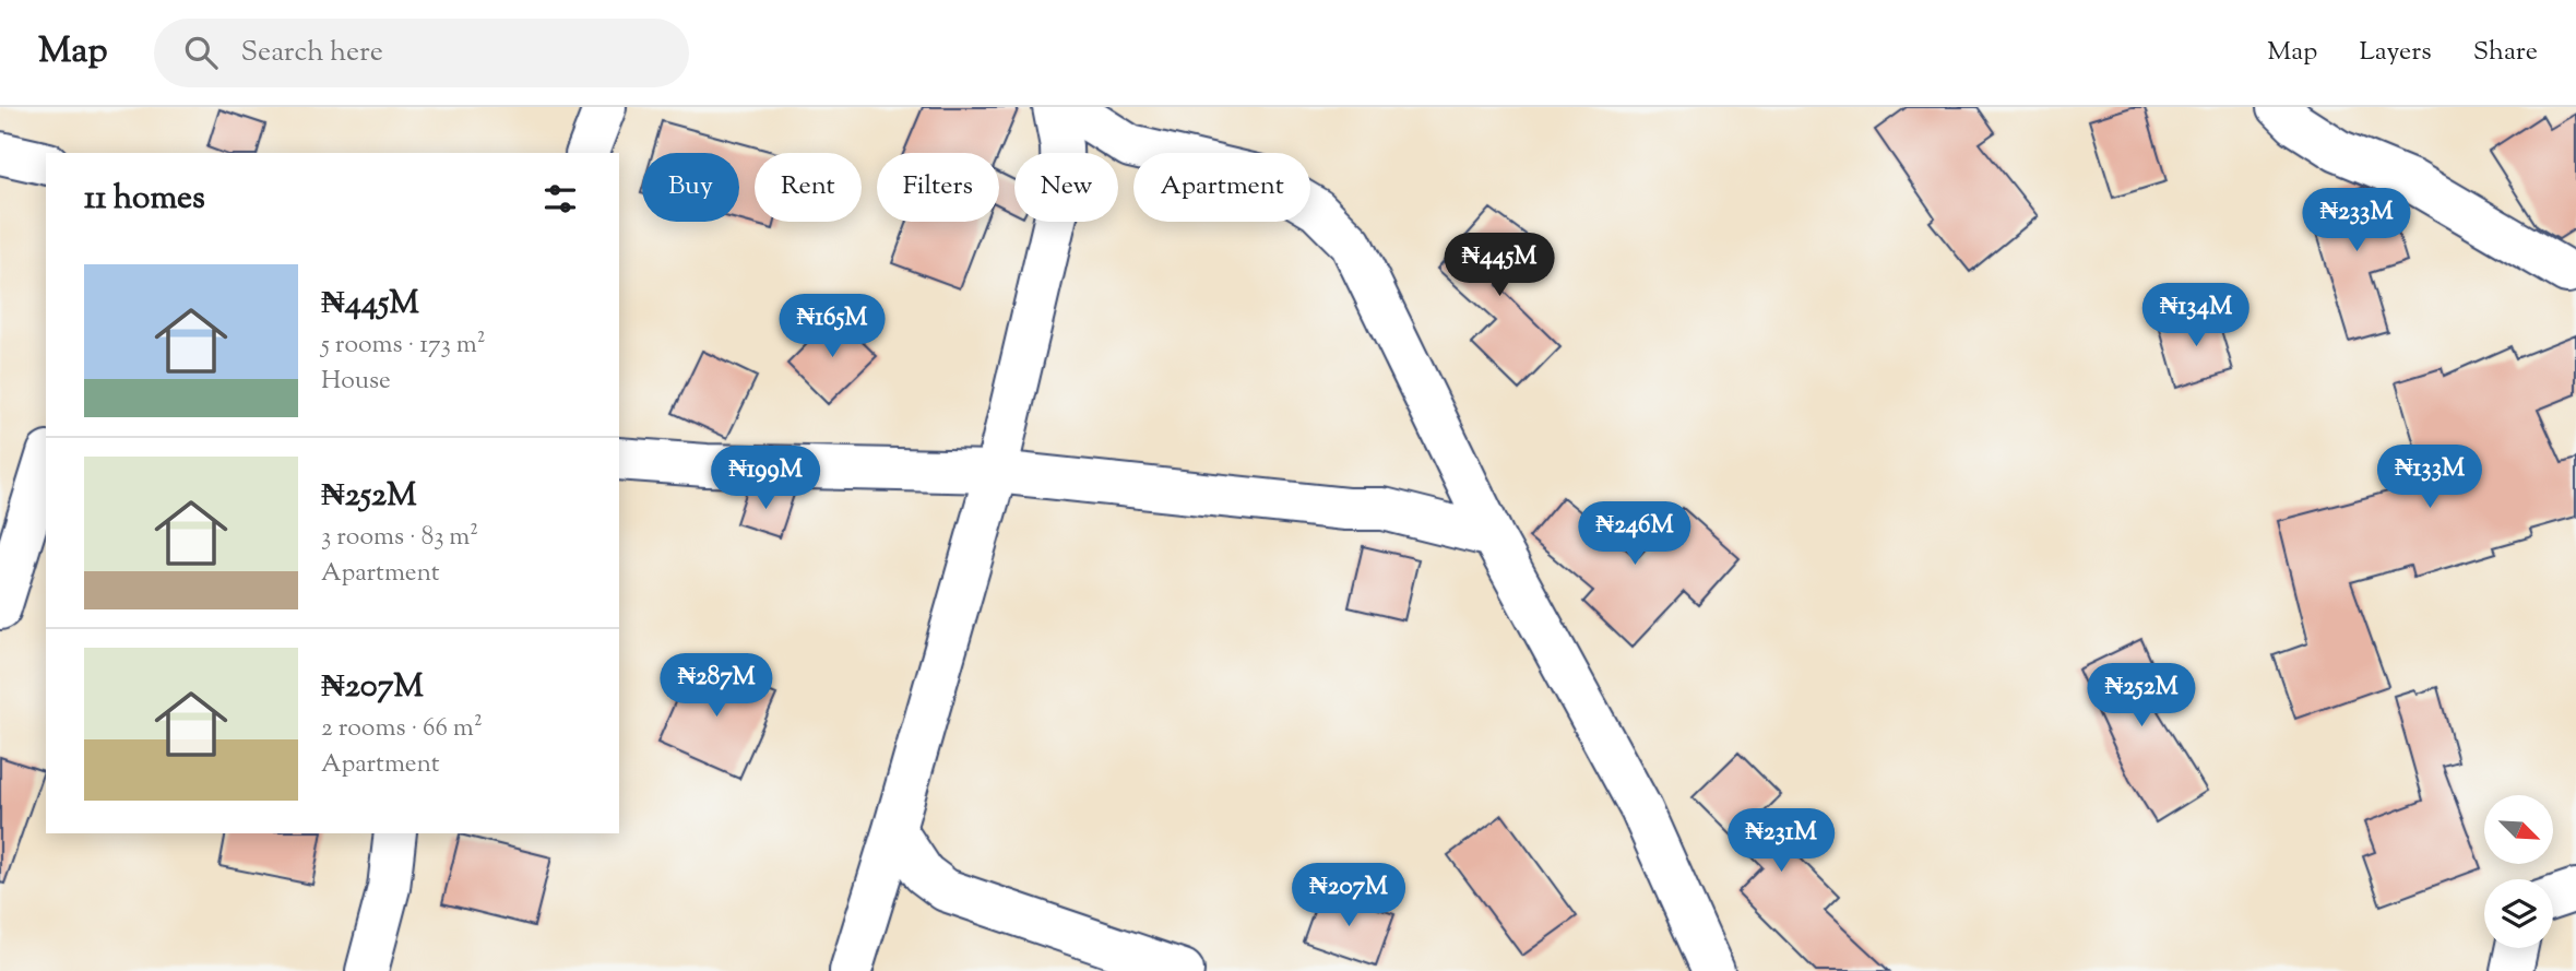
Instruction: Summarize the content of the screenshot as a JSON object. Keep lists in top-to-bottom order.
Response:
{
  "north": "bottom right",
  "page": {
    "header": "Map",
    "search": "Search here",
    "nav": ["Map", "Layers", "Share"],
    "chip": [
      "Buy",
      "Rent",
      "Filters",
      "New",
      "Apartment"
    ],
    "heading": "11 homes",
    "price": [
      "₦233M",
      "₦445M",
      "₦134M",
      "₦165M",
      "₦133M",
      "₦199M",
      "₦246M",
      "₦287M",
      "₦252M",
      "₦231M",
      "₦207M"
    ],
    "list": [
      {
        "name": "₦445M",
        "note": "5 rooms · 173 m² · House"
      },
      {
        "name": "₦252M",
        "note": "3 rooms · 83 m² · Apartment"
      },
      {
        "name": "₦207M",
        "note": "2 rooms · 66 m² · Apartment"
      }
    ]
  }
}
